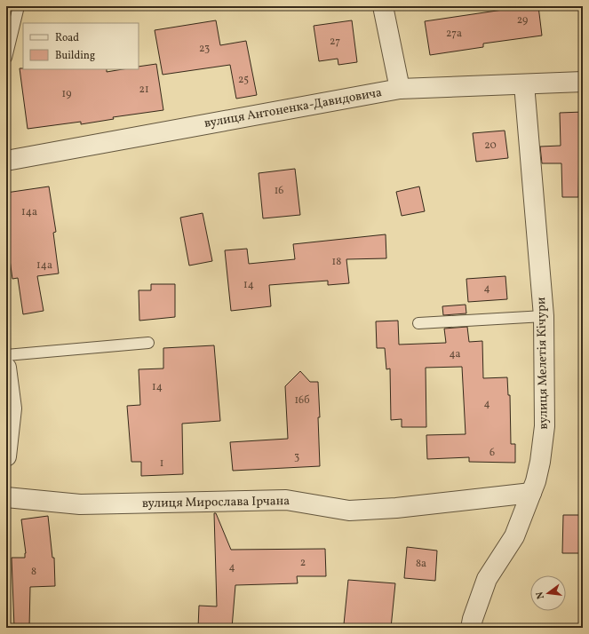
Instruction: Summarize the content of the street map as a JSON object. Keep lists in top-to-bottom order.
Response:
{
  "streets": {
    "street": ["вулиця Антоненка-Давидовича", "вулиця Мелетія Кічури", "вулиця Мирослава Ірчана"]
  },
  "crossings": [
    ["вулиця Антоненка-Давидовича", "вулиця Мелетія Кічури"],
    ["вулиця Мелетія Кічури", "вулиця Мирослава Ірчана"]
  ],
  "house_numbers": [
    "29",
    "27а",
    "27",
    "23",
    "25",
    "21",
    "19",
    "20",
    "16",
    "14а",
    "18",
    "14а",
    "14",
    "4",
    "4а",
    "14",
    "16б",
    "4",
    "6",
    "3",
    "1",
    "2",
    "8а",
    "4",
    "8"
  ],
  "legend": ["Road", "Building"],
  "north": "left"
}
